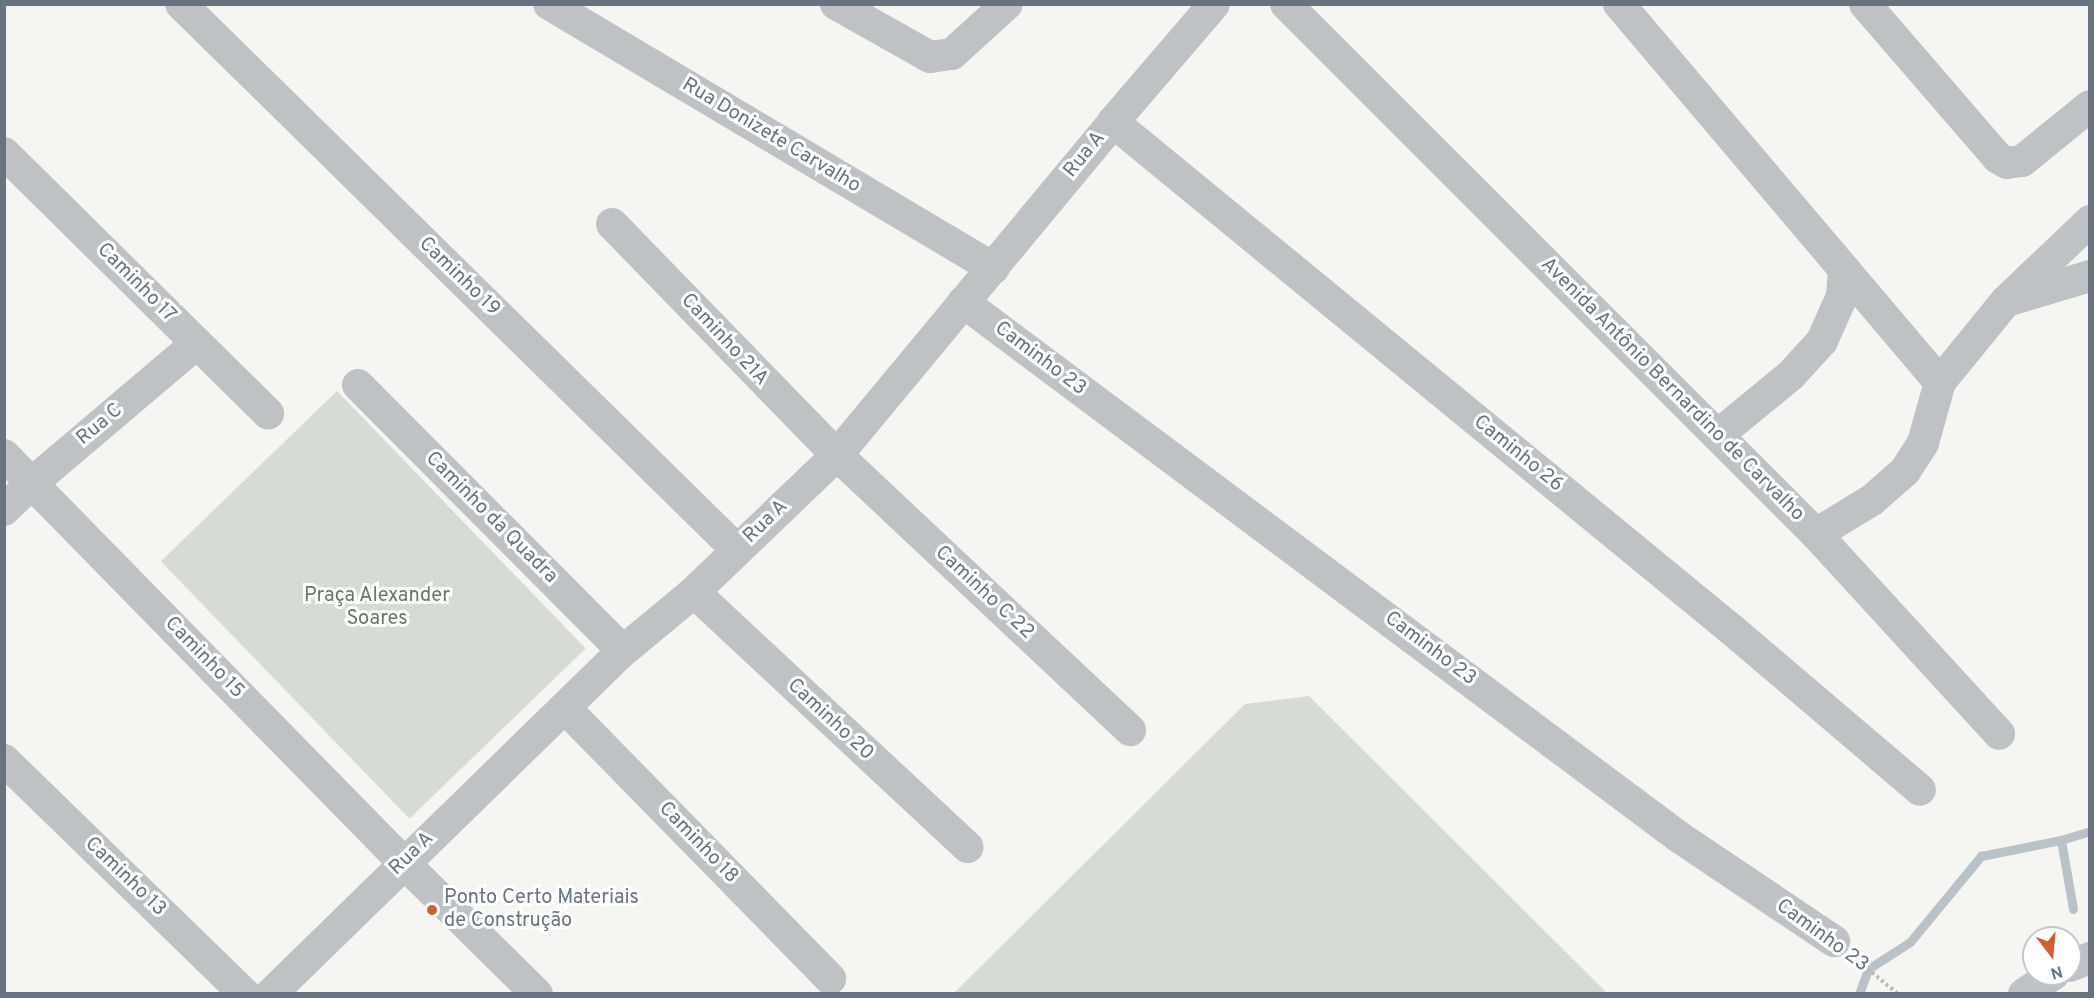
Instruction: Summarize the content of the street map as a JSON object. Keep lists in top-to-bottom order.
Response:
{
  "streets": {
    "street": [
      "Rua Donizete Carvalho",
      "Rua A",
      "Caminho 19",
      "Caminho 17",
      "Caminho 21A",
      "Caminho 23",
      "Avenida Antônio Bernardino de Carvalho",
      "Rua C",
      "Caminho 26",
      "Caminho da Quadra",
      "Caminho C 22",
      "Caminho 15",
      "Caminho 20",
      "Caminho 18",
      "Caminho 13"
    ]
  },
  "crossings": [
    ["Rua Donizete Carvalho", "Rua A"],
    ["Rua A", "Caminho 19"],
    ["Rua A", "Caminho 21A"],
    ["Rua A", "Caminho 23"],
    ["Rua A", "Caminho 26"],
    ["Rua A", "Caminho da Quadra"],
    ["Rua A", "Caminho C 22"],
    ["Rua A", "Caminho 15"],
    ["Rua A", "Caminho 20"],
    ["Rua A", "Caminho 18"],
    ["Caminho 17", "Rua C"],
    ["Caminho 21A", "Caminho C 22"],
    ["Rua C", "Caminho 15"]
  ],
  "parks": ["Praça Alexander Soares"],
  "places": ["Ponto Certo Materiais de Construção"],
  "north": "bottom"
}
